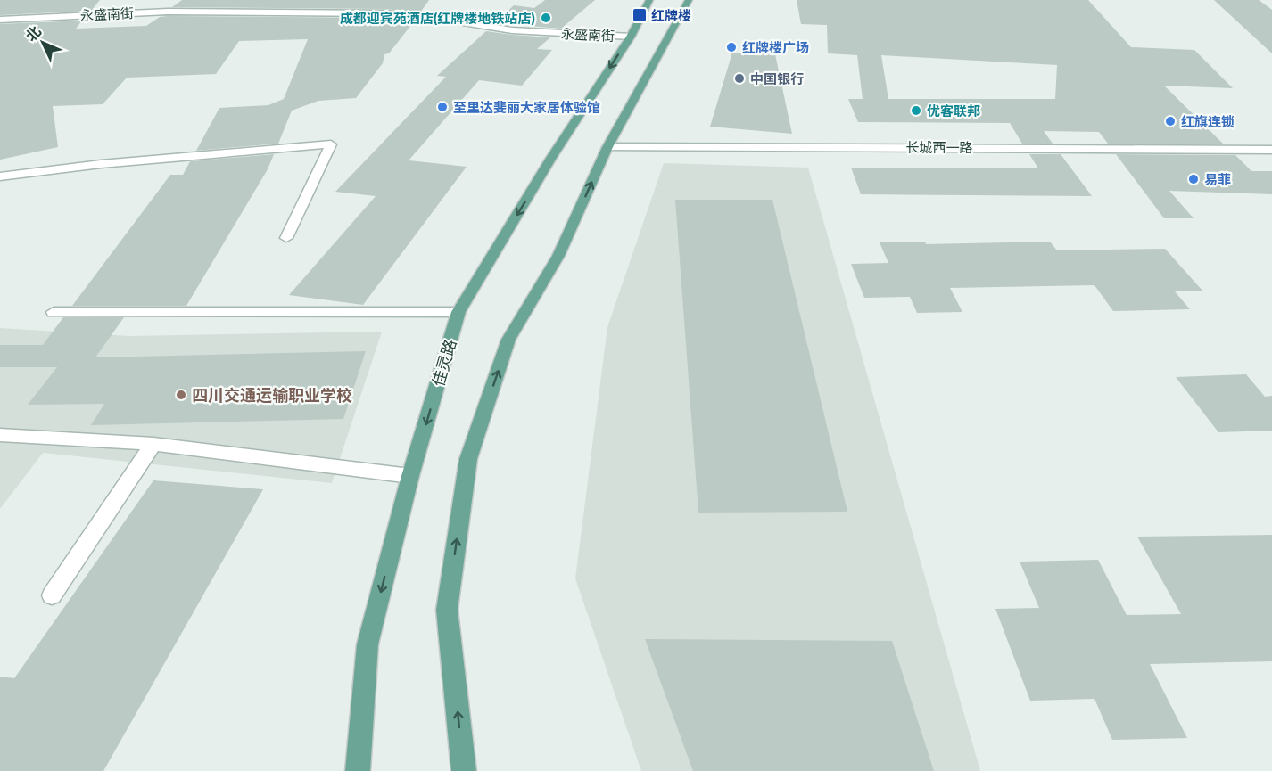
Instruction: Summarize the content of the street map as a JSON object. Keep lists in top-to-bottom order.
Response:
{
  "streets": {
    "main road": ["佳灵路"],
    "street": ["永盛南街", "长城西一路"]
  },
  "crossings": [
    ["永盛南街", "佳灵路"]
  ],
  "places": {
    "transit": ["红牌楼"],
    "other": [
      "成都迎宾苑酒店(红牌楼地铁站店)",
      "红牌楼广场",
      "中国银行",
      "至里达斐丽大家居体验馆",
      "优客联邦",
      "红旗连锁",
      "易菲",
      "四川交通运输职业学校"
    ]
  },
  "north": "top left"
}
